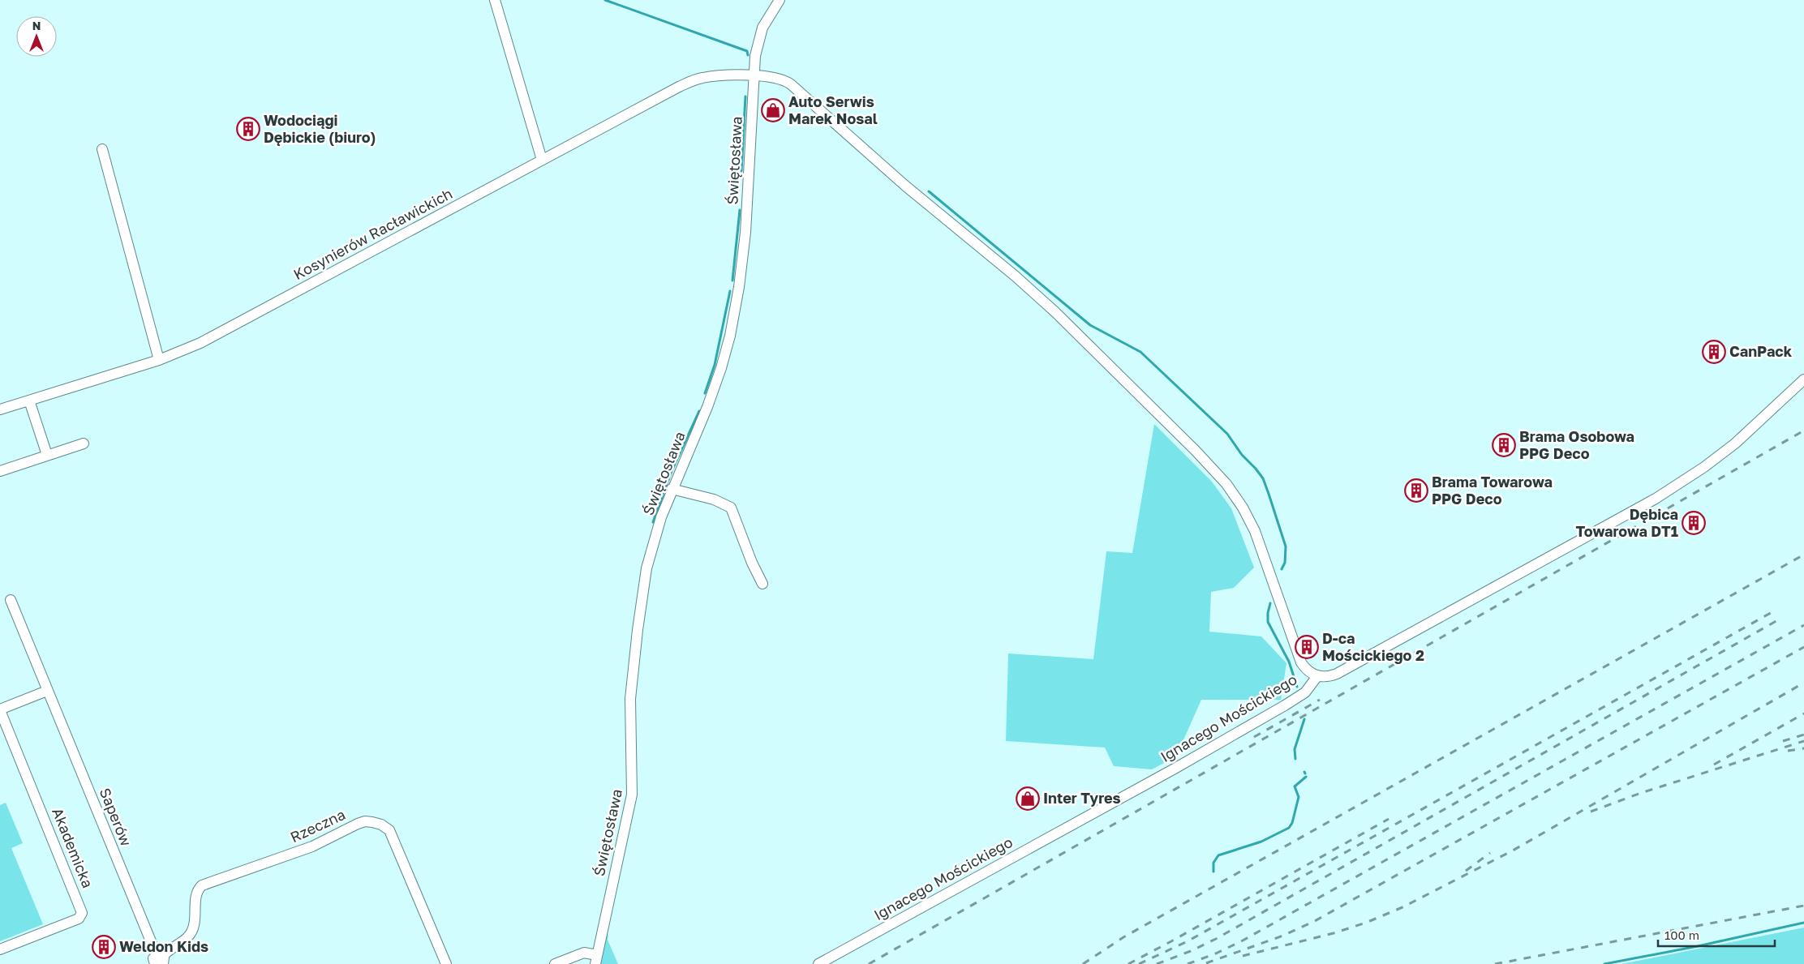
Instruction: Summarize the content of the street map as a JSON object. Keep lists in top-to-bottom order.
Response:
{
  "streets": {
    "street": [
      "Świętosława",
      "Kosynierów Racławickich",
      "Ignacego Mościckiego",
      "Saperów",
      "Rzeczna",
      "Akademicka"
    ]
  },
  "crossings": [
    ["Świętosława", "Kosynierów Racławickich"],
    ["Kosynierów Racławickich", "Ignacego Mościckiego"],
    ["Saperów", "Rzeczna"]
  ],
  "places": {
    "shop": ["Auto Serwis Marek Nosal", "Inter Tyres"],
    "building": [
      "Wodociągi Dębickie (biuro)",
      "CanPack",
      "Brama Osobowa PPG Deco",
      "Brama Towarowa PPG Deco",
      "Dębica Towarowa DT1",
      "D-ca Mościckiego 2",
      "Weldon Kids"
    ]
  },
  "scale_bar": "100 m",
  "north": "top"
}
